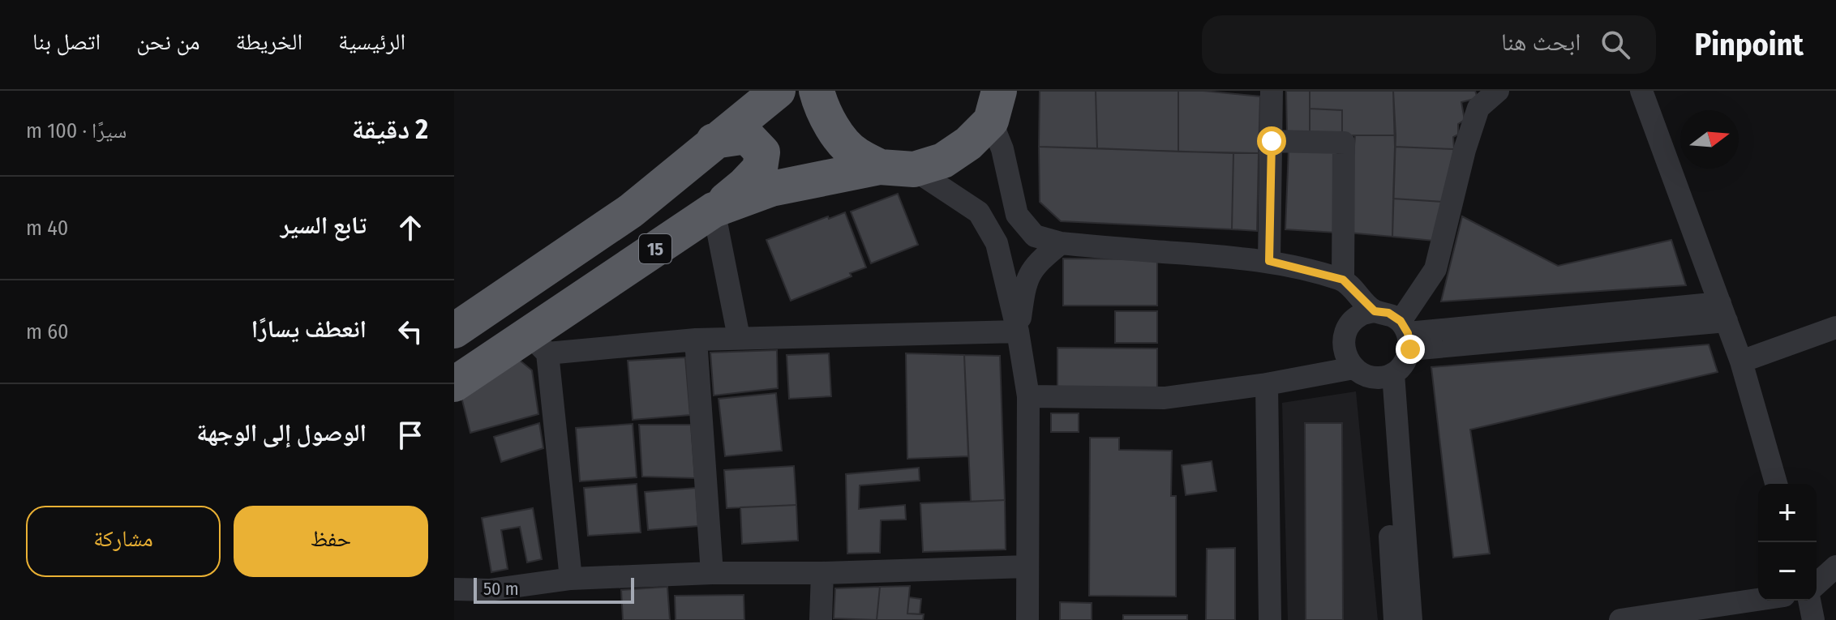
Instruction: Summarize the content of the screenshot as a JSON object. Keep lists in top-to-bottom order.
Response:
{
  "streets": {
    "highway": ["15"]
  },
  "scale_bar": "50 m",
  "north": "right",
  "page": {
    "header": "Pinpoint",
    "search": "ابحث هنا",
    "nav": [
      "الرئيسية",
      "الخريطة",
      "من نحن",
      "اتصل بنا"
    ],
    "heading": ["2 دقيقة", "سيرًا · 100 m"],
    "list": [
      ["تابع السير", "40 m"],
      ["انعطف يسارًا", "60 m"],
      "الوصول إلى الوجهة"
    ],
    "map_buttons": ["+", "−"],
    "buttons": ["حفظ", "مشاركة"],
    "scale": "50 m"
  }
}
